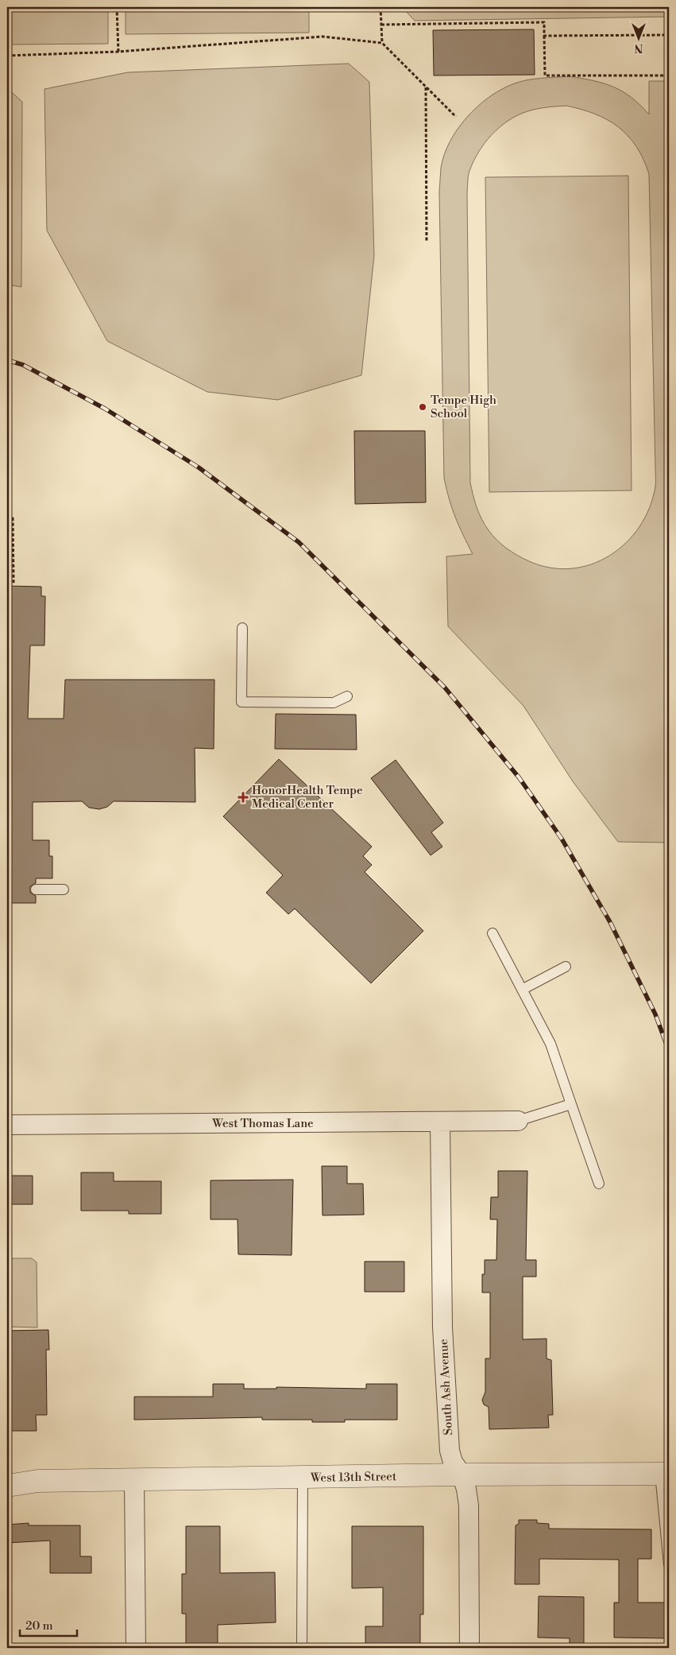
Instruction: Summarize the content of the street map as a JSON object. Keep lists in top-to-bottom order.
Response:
{
  "streets": {
    "street": ["West Thomas Lane", "South Ash Avenue", "West 13th Street"]
  },
  "crossings": [
    ["West Thomas Lane", "South Ash Avenue"],
    ["South Ash Avenue", "West 13th Street"]
  ],
  "places": {
    "other": ["Tempe High School"],
    "health": ["HonorHealth Tempe Medical Center"]
  },
  "scale_bar": "20 m",
  "north": "bottom"
}
